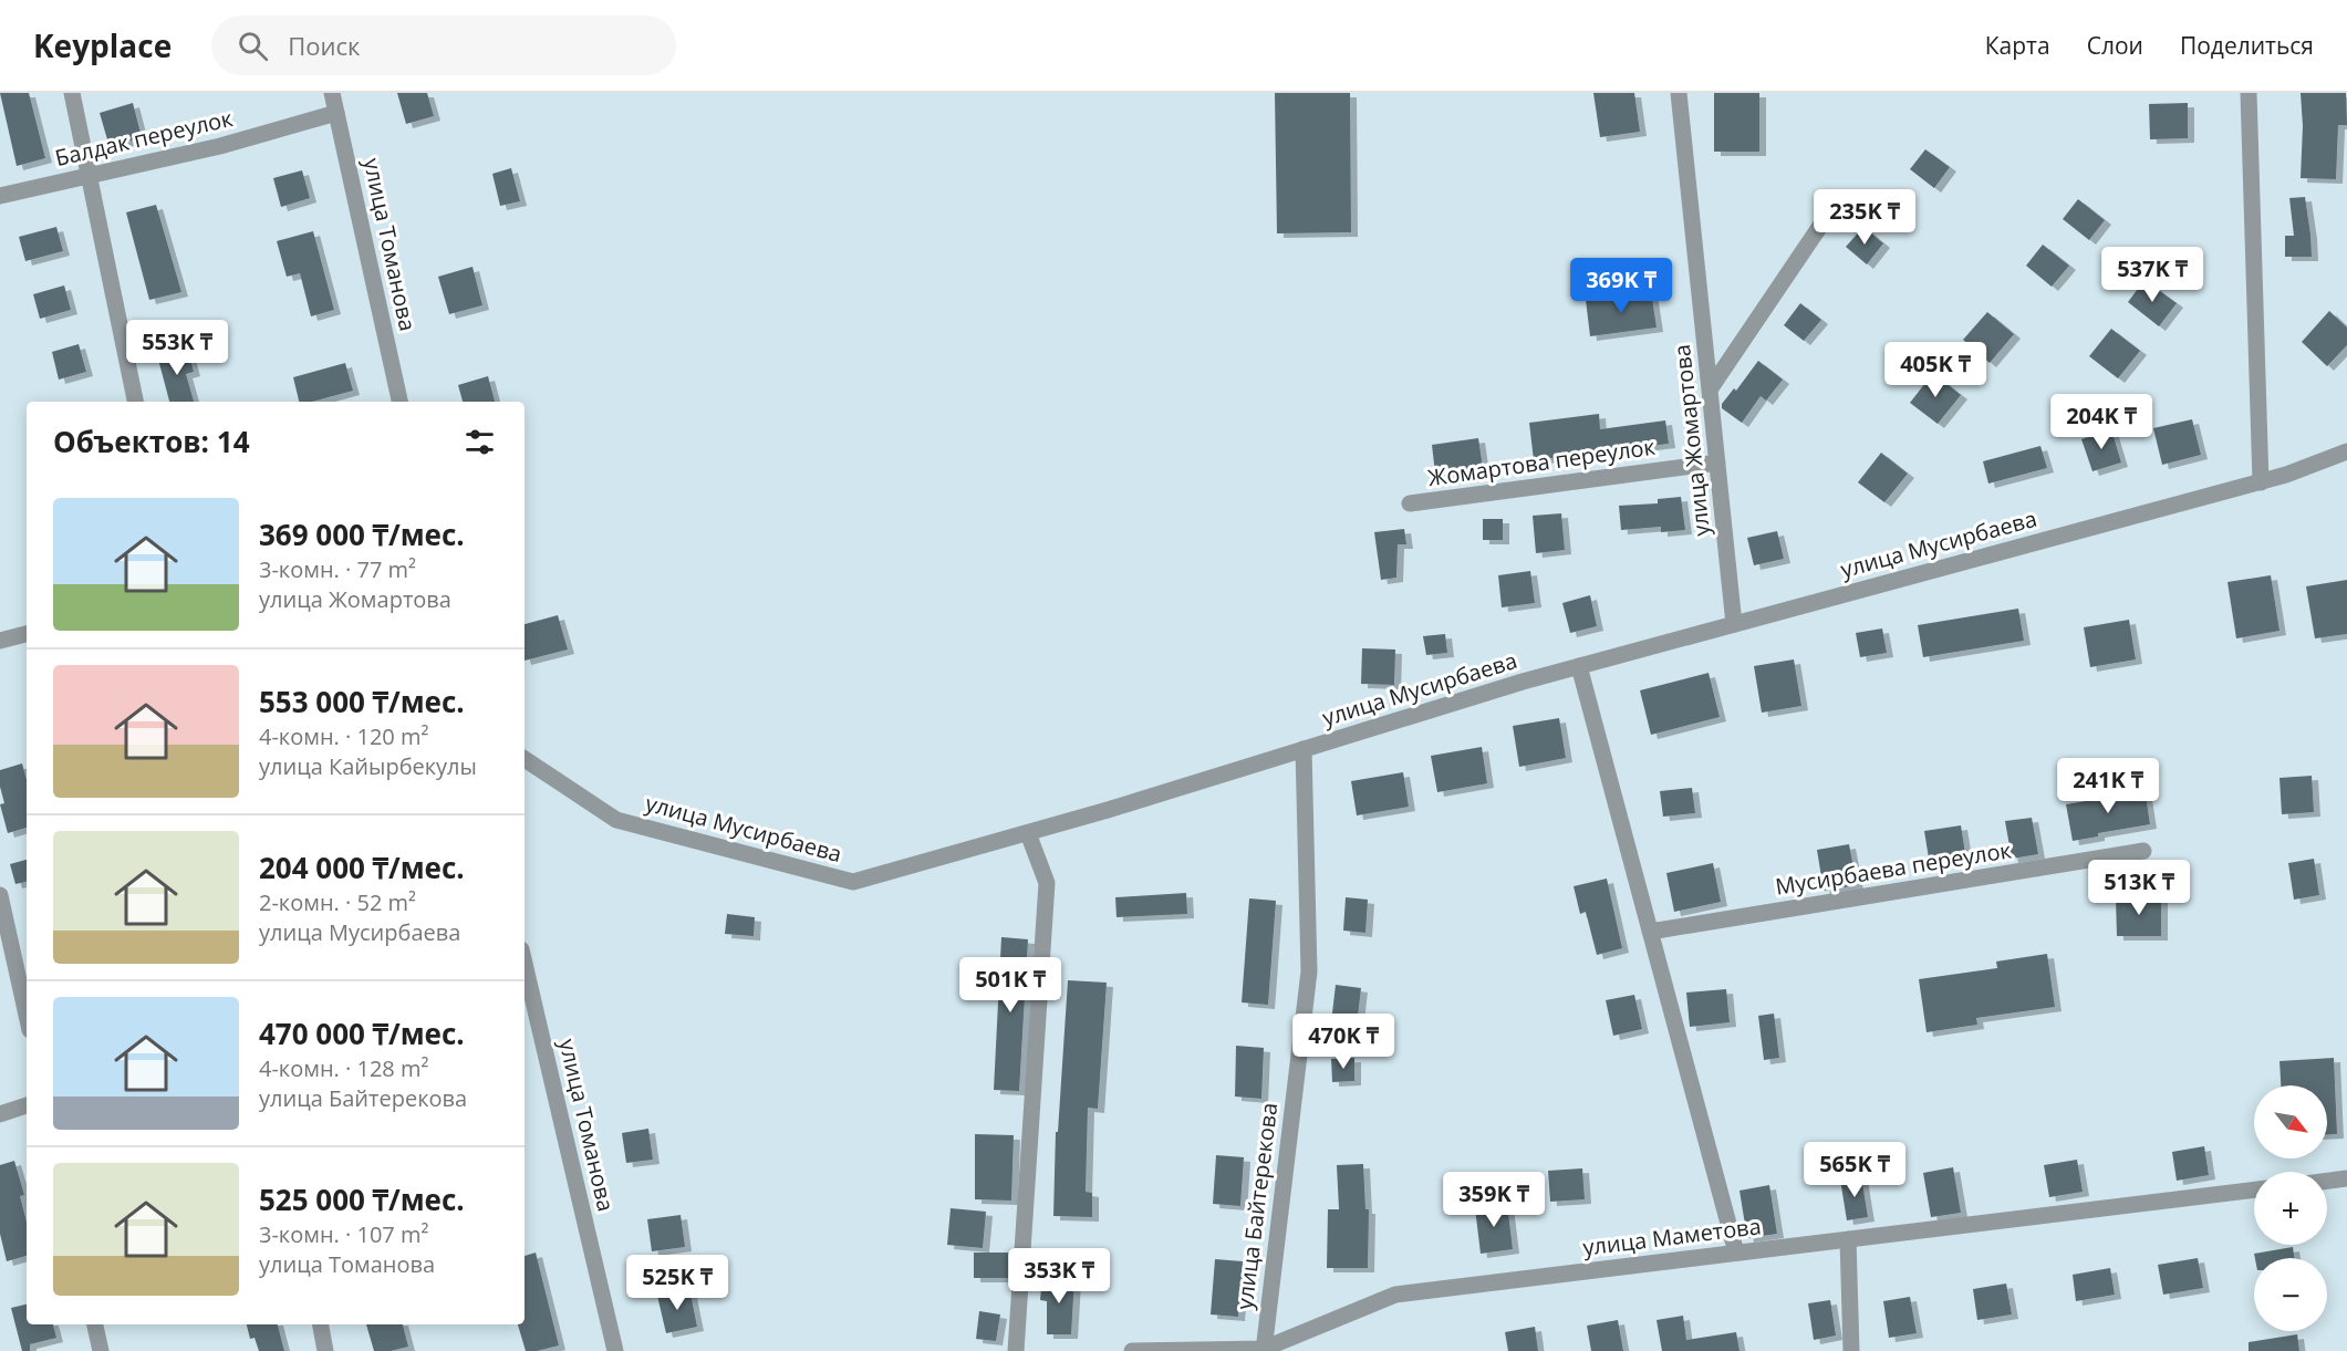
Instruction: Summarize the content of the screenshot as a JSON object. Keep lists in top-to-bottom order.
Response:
{
  "streets": {
    "street": [
      "Балдак переулок",
      "улица Томанова",
      "улица Жомартова",
      "Жомартова переулок",
      "улица Мусирбаева",
      "Мусирбаева переулок",
      "улица Байтерекова",
      "улица Маметова"
    ]
  },
  "crossings": [
    ["Балдак переулок", "улица Томанова"],
    ["улица Жомартова", "Жомартова переулок"],
    ["улица Жомартова", "улица Мусирбаева"],
    ["улица Мусирбаева", "улица Байтерекова"],
    ["улица Байтерекова", "улица Маметова"]
  ],
  "north": "bottom right",
  "page": {
    "header": "Keyplace",
    "search": "Поиск",
    "nav": ["Карта", "Слои", "Поделиться"],
    "price": [
      "235K ₸",
      "537K ₸",
      "369K ₸",
      "553K ₸",
      "405K ₸",
      "204K ₸",
      "241K ₸",
      "513K ₸",
      "501K ₸",
      "470K ₸",
      "565K ₸",
      "359K ₸",
      "353K ₸",
      "525K ₸"
    ],
    "heading": "Объектов: 14",
    "list": [
      {
        "name": "369 000 ₸/мес.",
        "note": "3-комн. · 77 m² · улица Жомартова"
      },
      {
        "name": "553 000 ₸/мес.",
        "note": "4-комн. · 120 m² · улица Кайырбекулы"
      },
      {
        "name": "204 000 ₸/мес.",
        "note": "2-комн. · 52 m² · улица Мусирбаева"
      },
      {
        "name": "470 000 ₸/мес.",
        "note": "4-комн. · 128 m² · улица Байтерекова"
      },
      {
        "name": "525 000 ₸/мес.",
        "note": "3-комн. · 107 m² · улица Томанова"
      }
    ],
    "map_buttons": ["+", "−"]
  }
}
